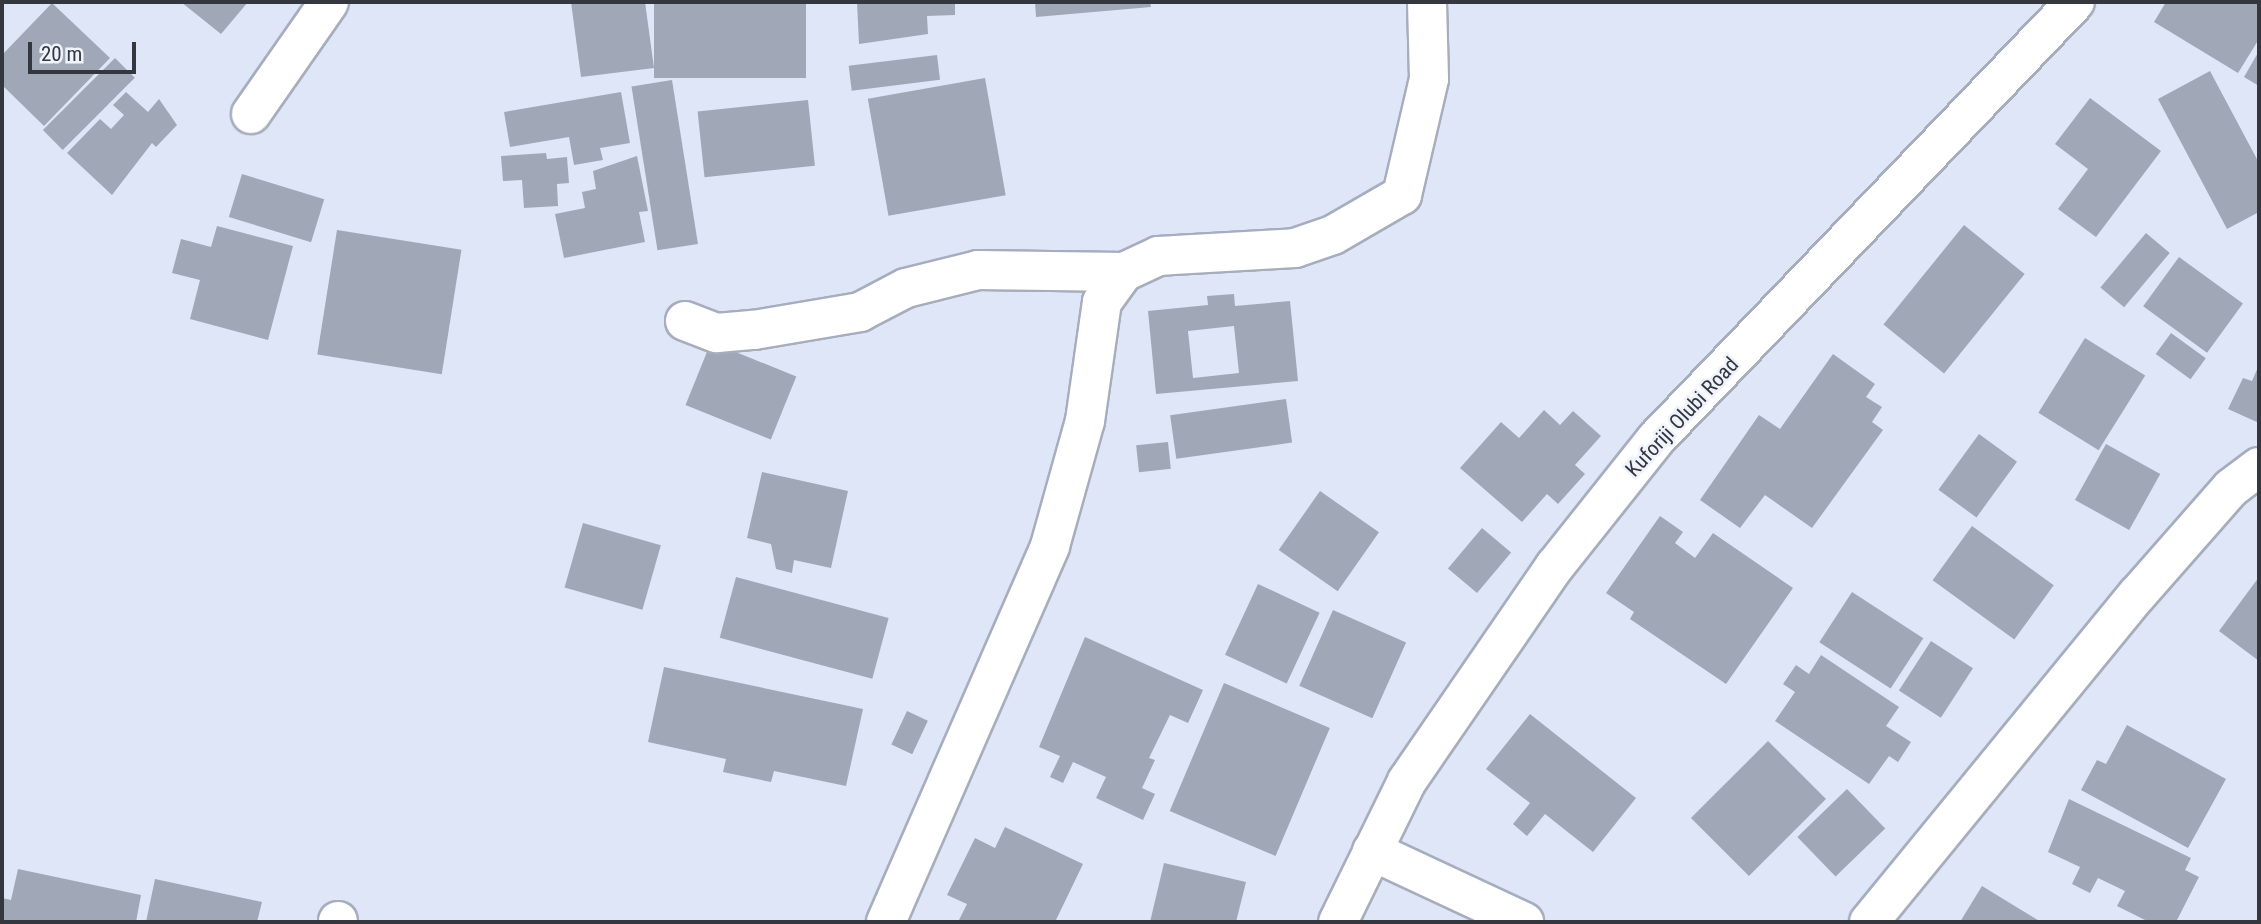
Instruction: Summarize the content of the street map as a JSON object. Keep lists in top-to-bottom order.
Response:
{
  "streets": {
    "street": ["Kuforiji Olubi Road"]
  },
  "scale_bar": "20 m"
}
